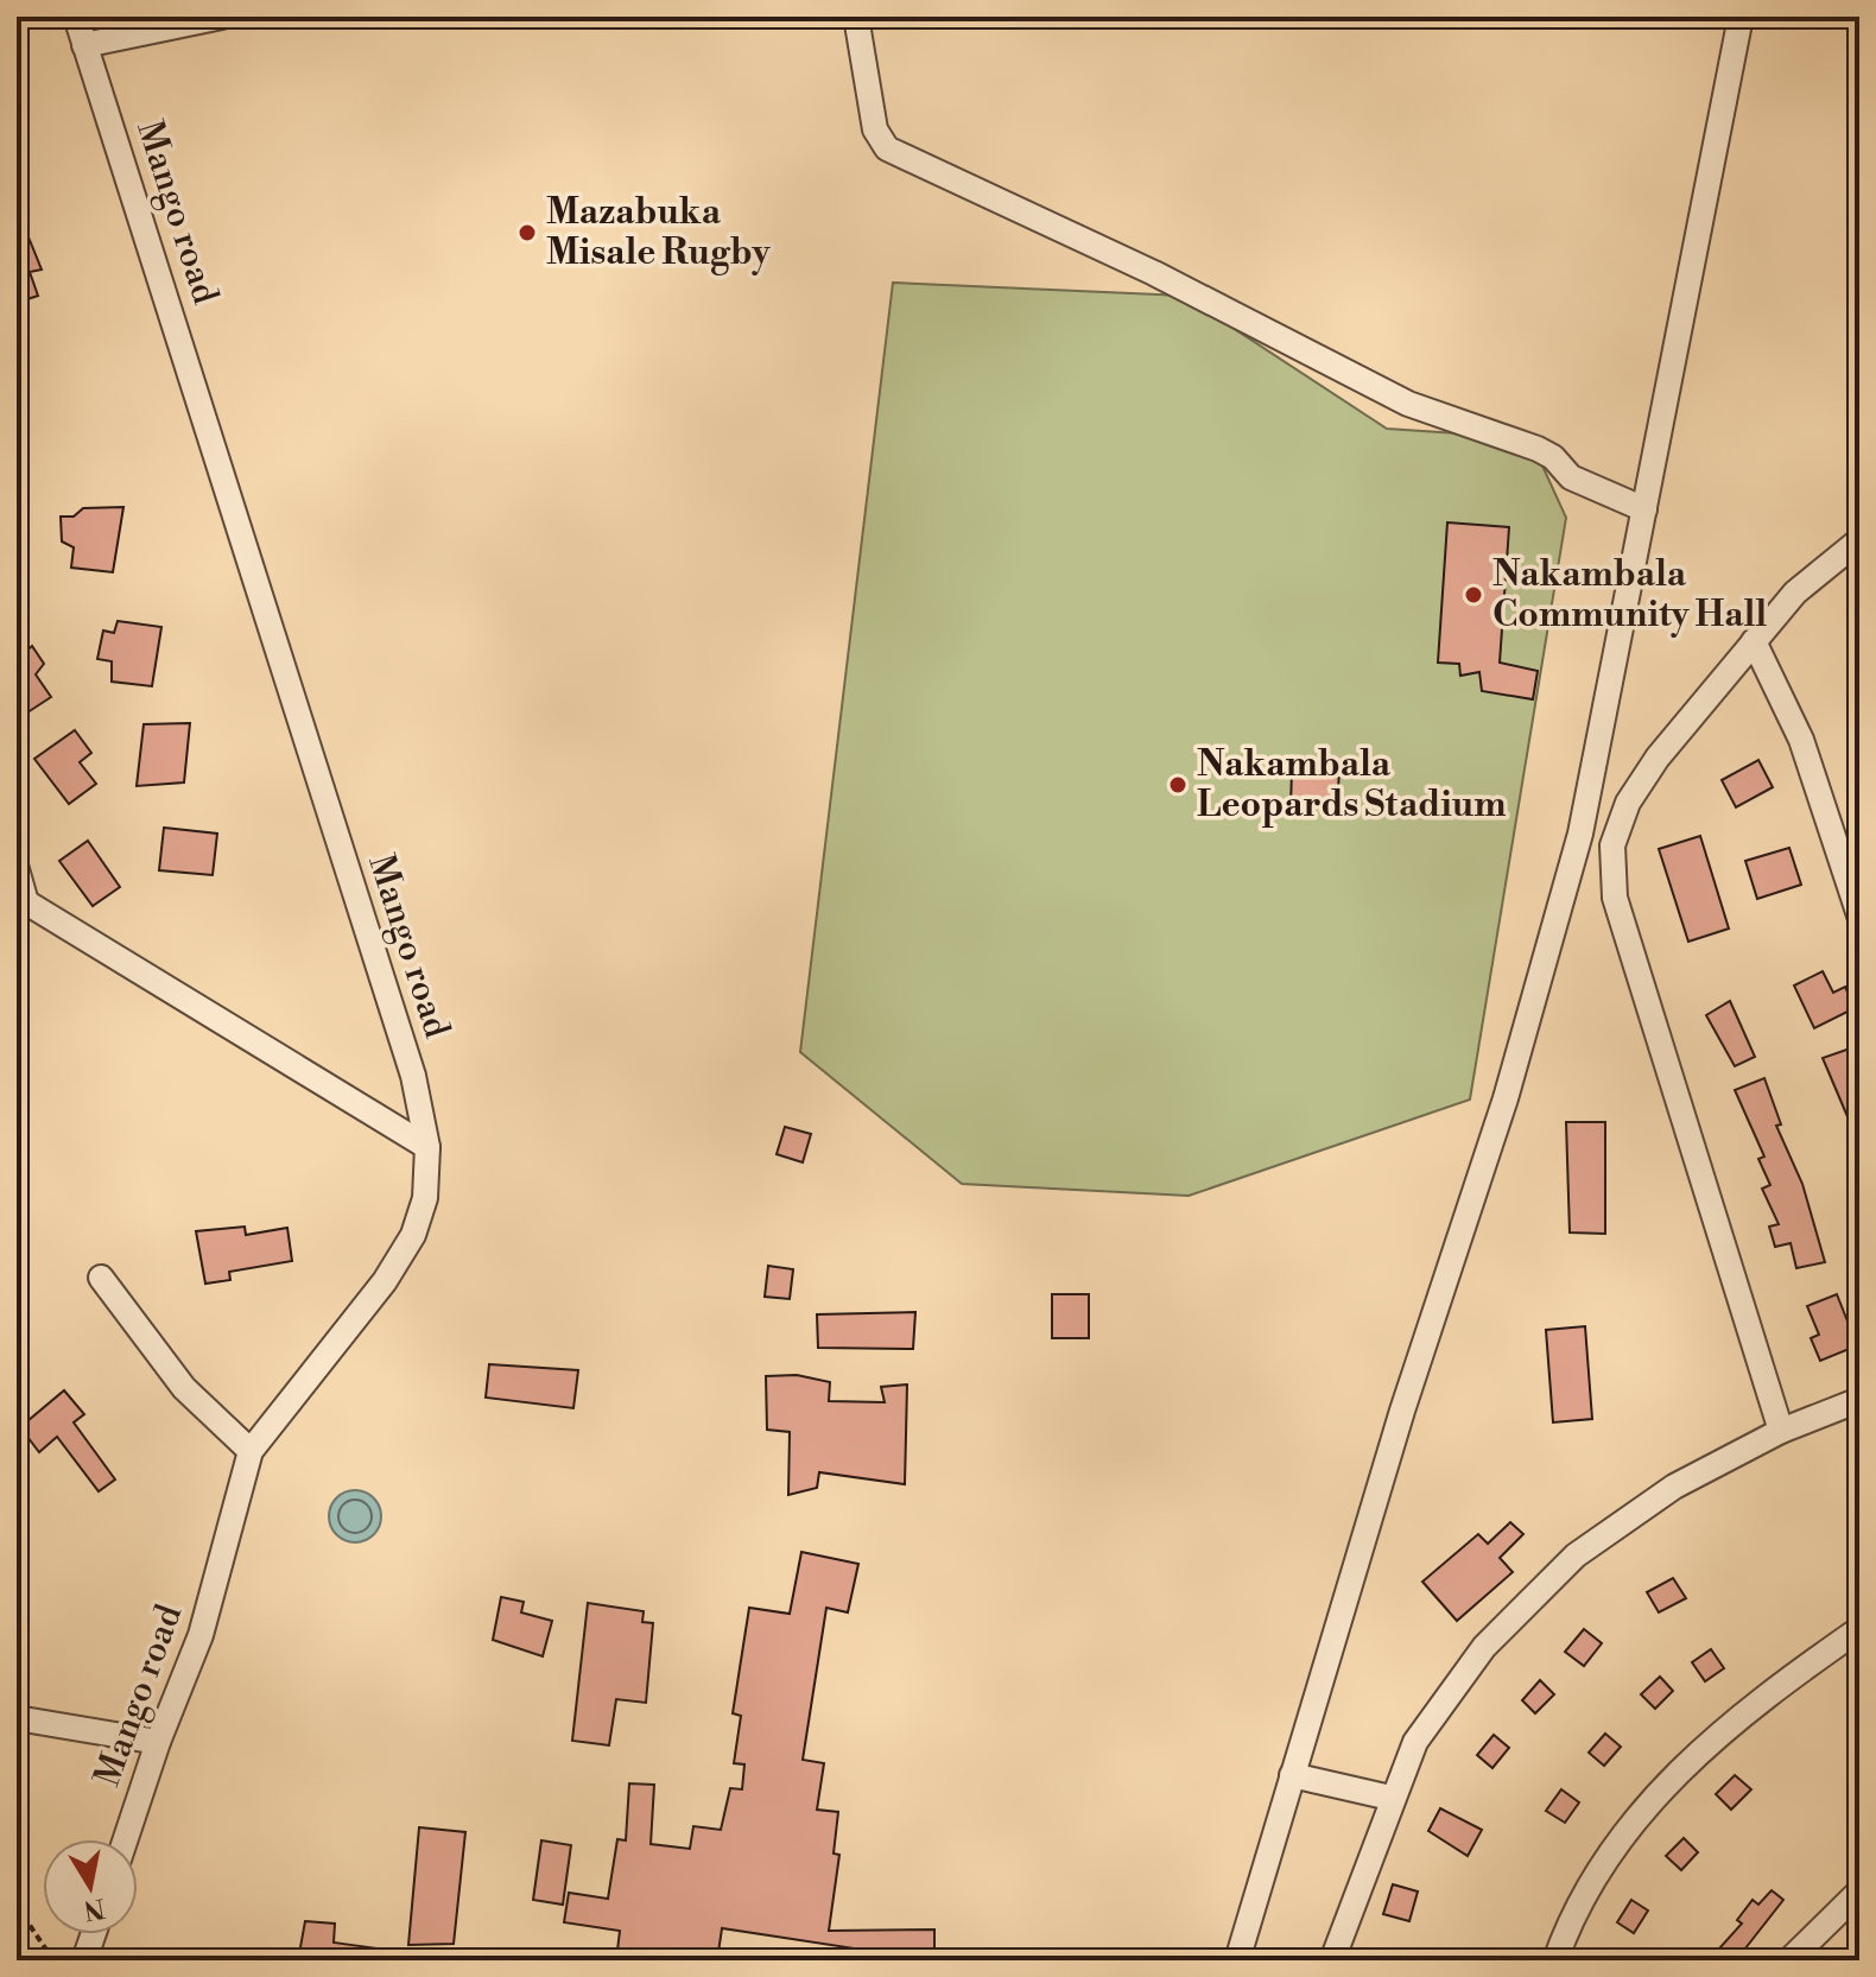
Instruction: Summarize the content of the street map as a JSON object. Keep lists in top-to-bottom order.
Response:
{
  "streets": {
    "street": ["Mango road"]
  },
  "places": ["Mazabuka Misale Rugby", "Nakambala Community Hall", "Nakambala Leopards Stadium"],
  "north": "bottom"
}
